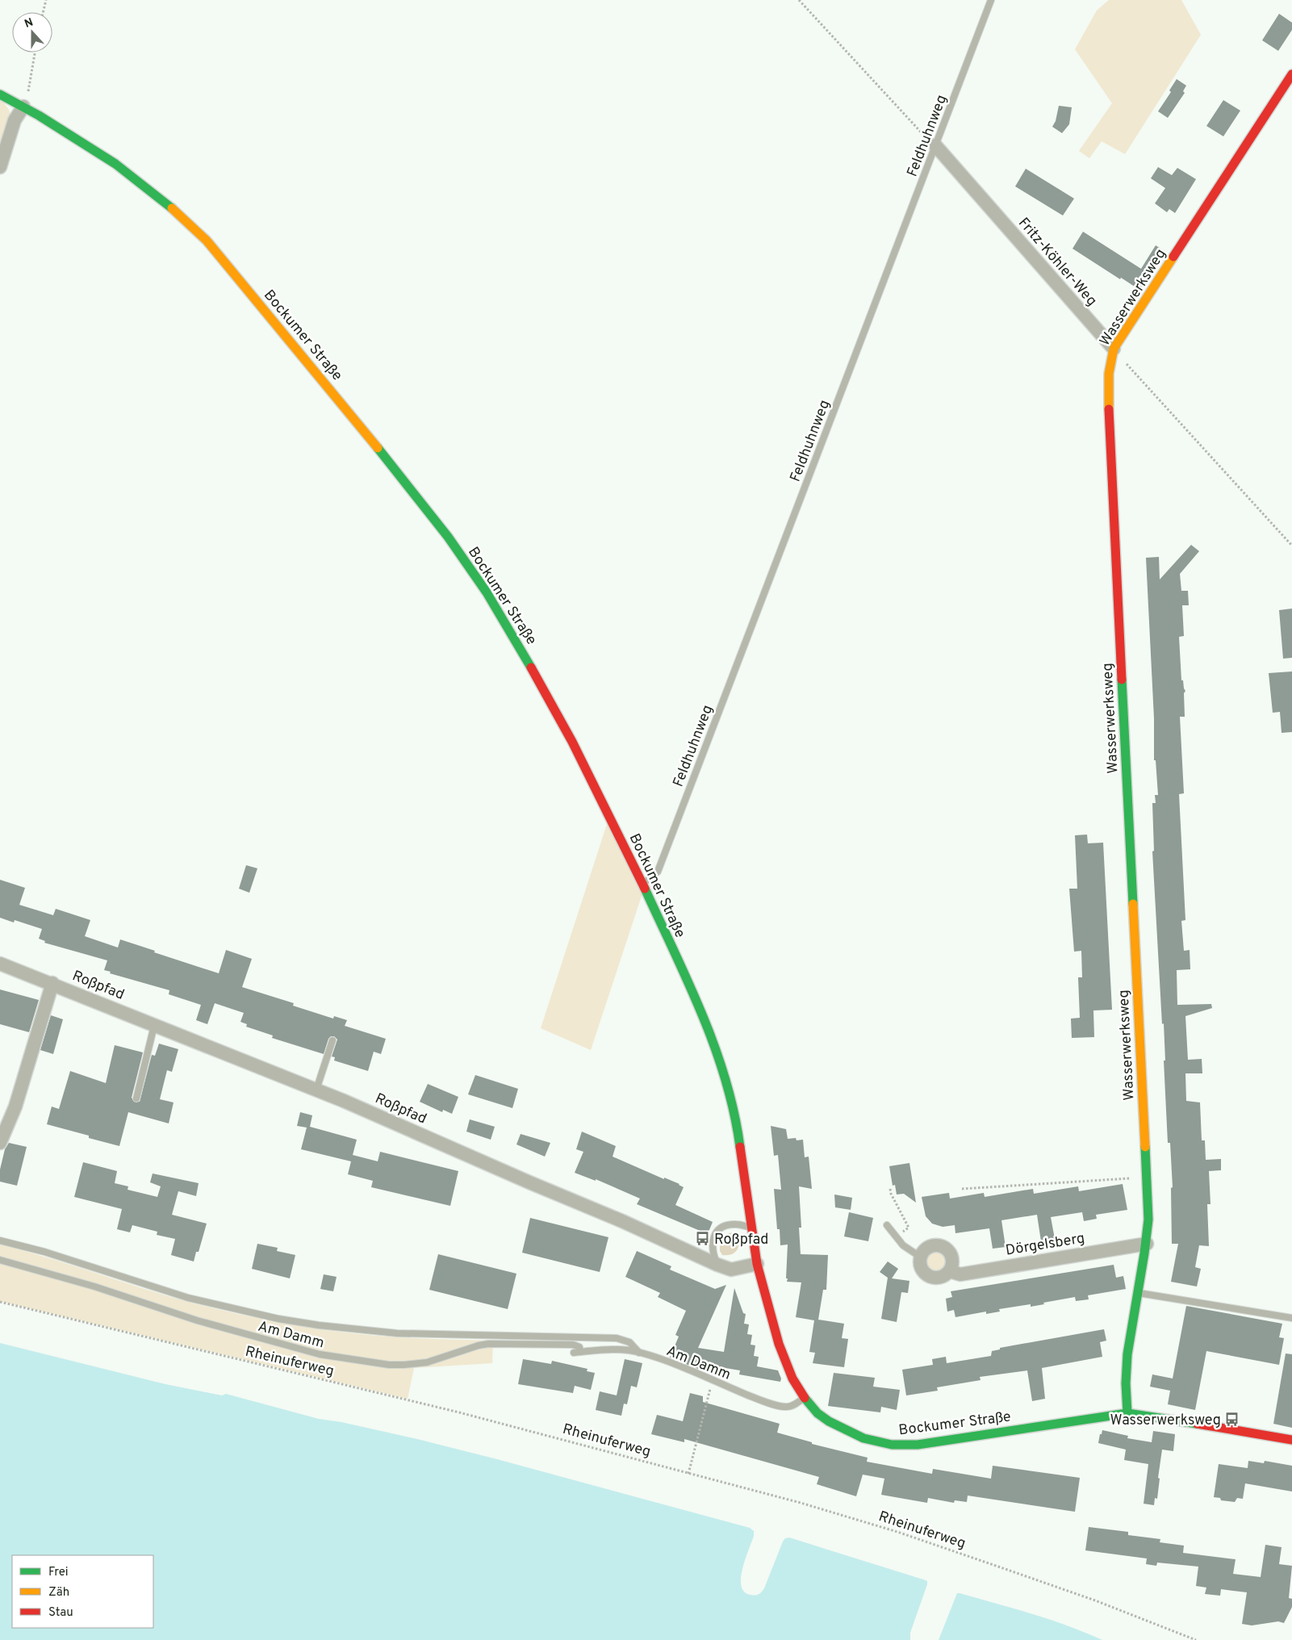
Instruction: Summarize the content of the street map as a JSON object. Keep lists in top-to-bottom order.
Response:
{
  "streets": {
    "street": [
      "Fritz-Köhler-Weg",
      "Wasserwerksweg",
      "Bockumer Straße",
      "Roßpfad",
      "Dörgelsberg"
    ],
    "lane": ["Feldhuhnweg", "Am Damm"],
    "path": ["Rheinuferweg"]
  },
  "crossings": [
    ["Feldhuhnweg", "Fritz-Köhler-Weg"],
    ["Feldhuhnweg", "Bockumer Straße"],
    ["Fritz-Köhler-Weg", "Wasserwerksweg"],
    ["Wasserwerksweg", "Bockumer Straße"],
    ["Wasserwerksweg", "Dörgelsberg"],
    ["Bockumer Straße", "Roßpfad"],
    ["Bockumer Straße", "Am Damm"]
  ],
  "places": {
    "bus stop": ["Roßpfad", "Wasserwerksweg"]
  },
  "legend": ["Frei", "Zäh", "Stau"],
  "north": "top"
}
